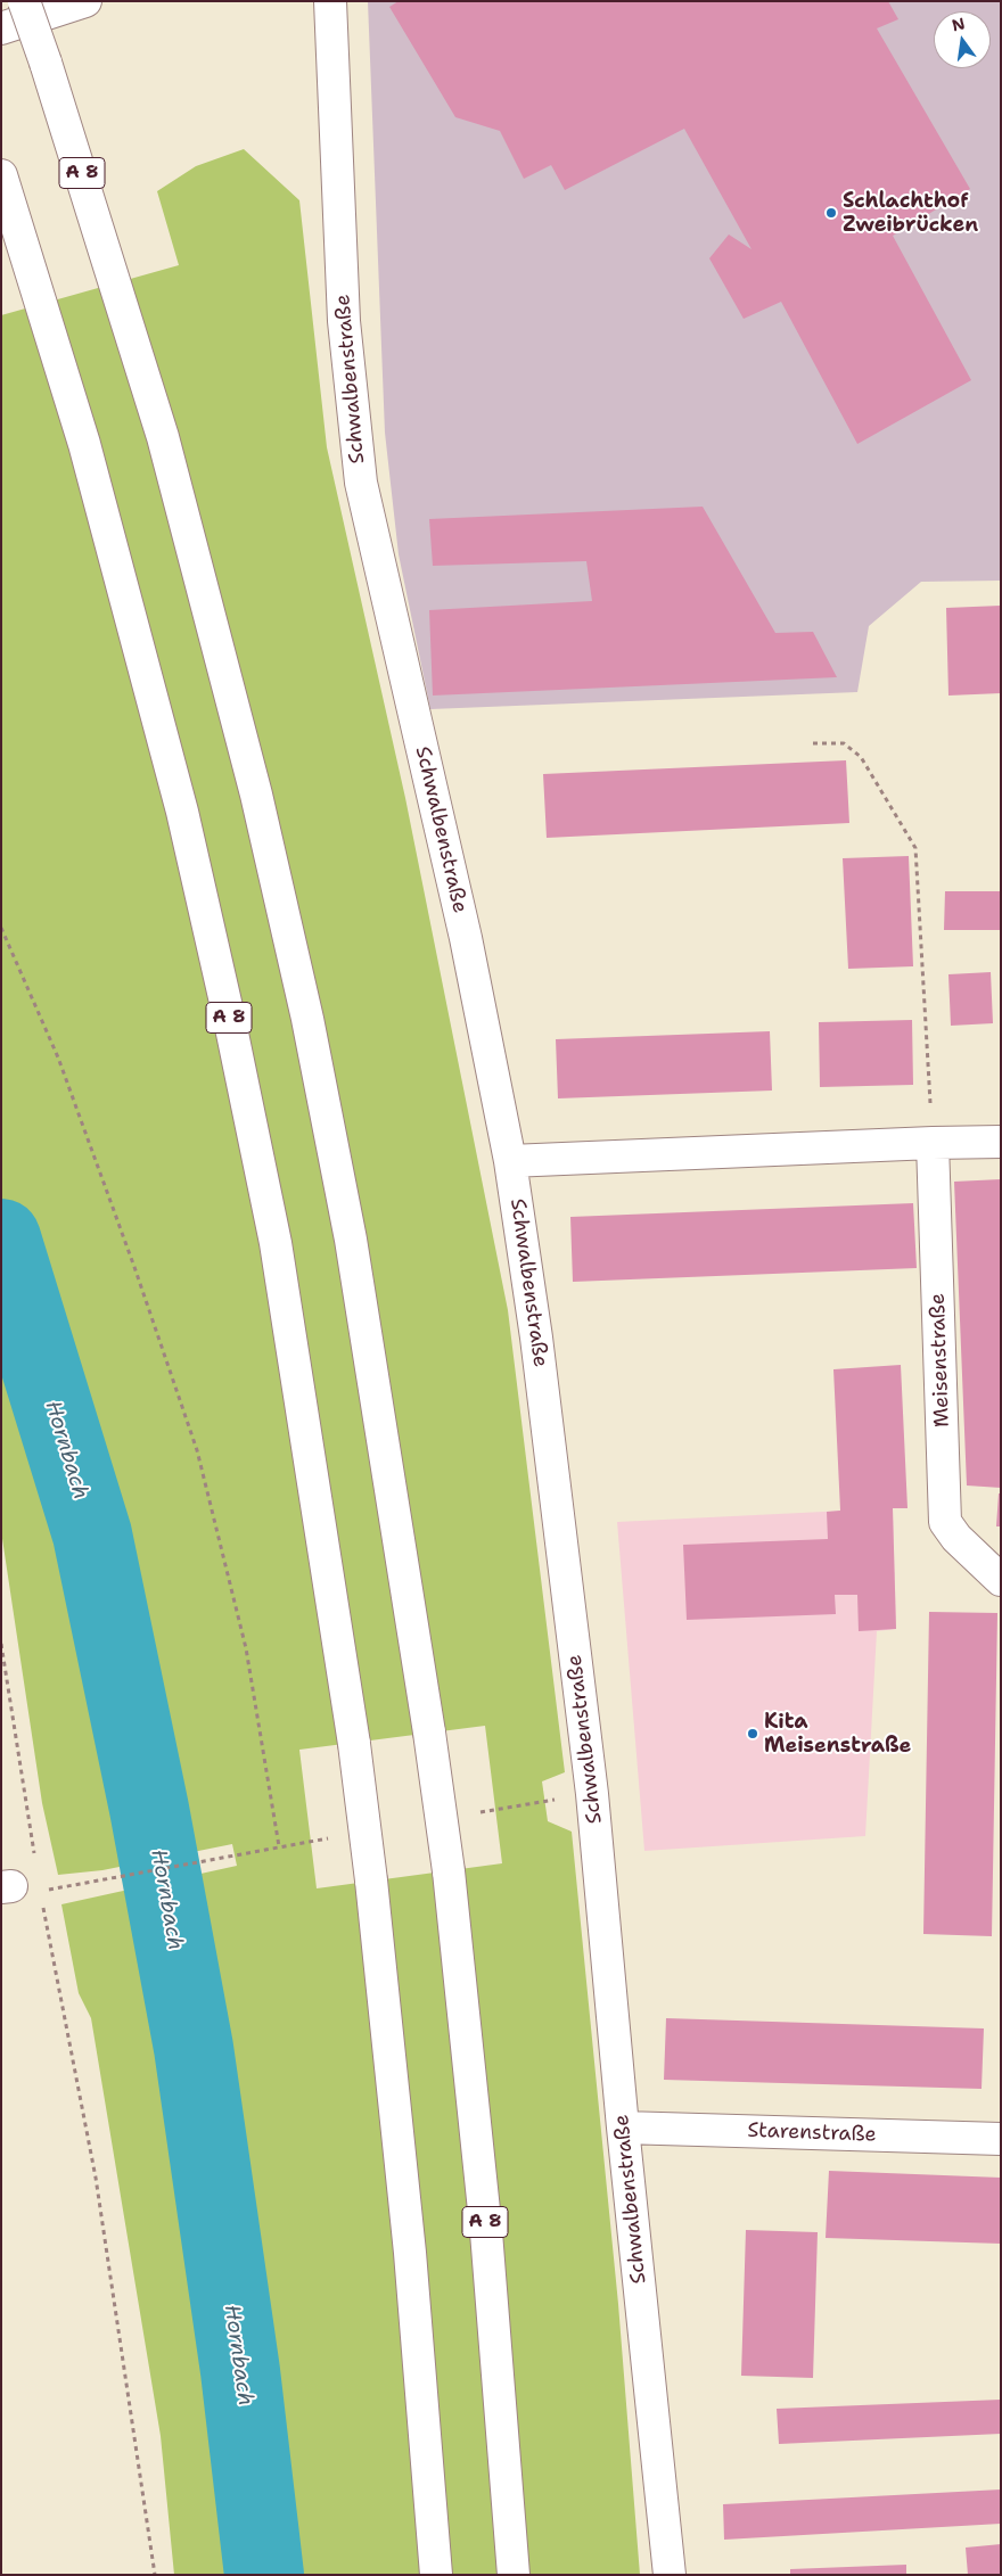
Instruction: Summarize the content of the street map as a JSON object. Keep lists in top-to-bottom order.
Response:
{
  "streets": {
    "main road": [
      "A 8",
      "Schwalbenstraße",
      "Meisenstraße",
      "Starenstraße"
    ]
  },
  "crossings": [
    ["Schwalbenstraße", "Starenstraße"]
  ],
  "water": ["Hornbach"],
  "places": ["Schlachthof Zweibrücken", "Kita Meisenstraße"],
  "north": "top"
}
